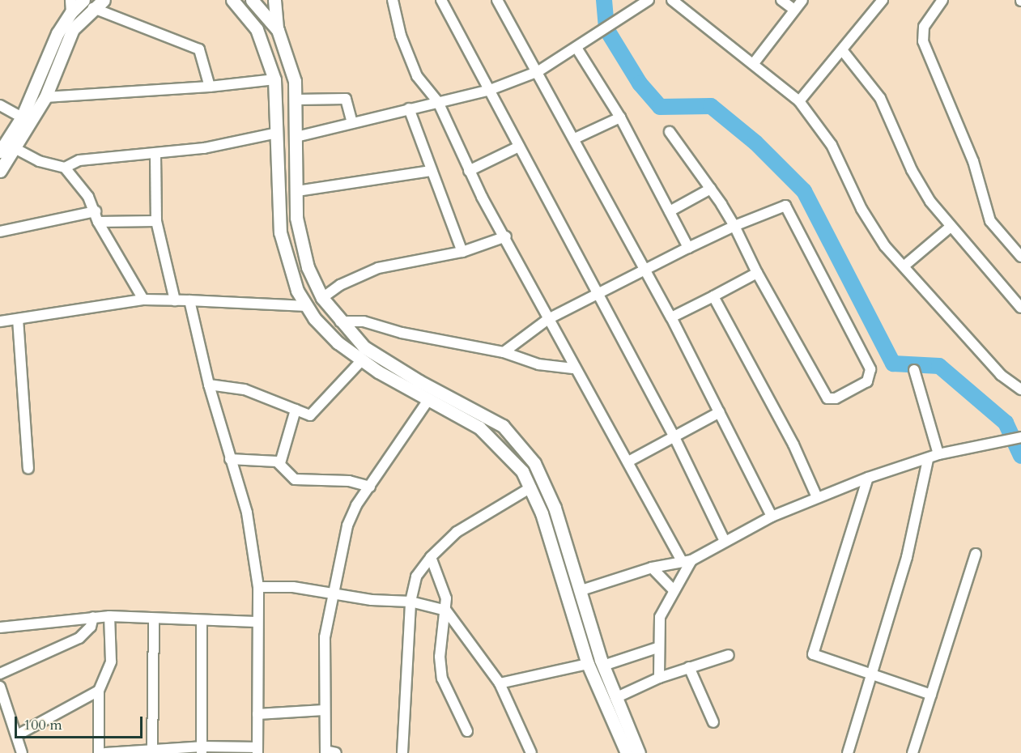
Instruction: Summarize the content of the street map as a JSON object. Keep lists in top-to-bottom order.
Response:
{
  "scale_bar": "100 m"
}
